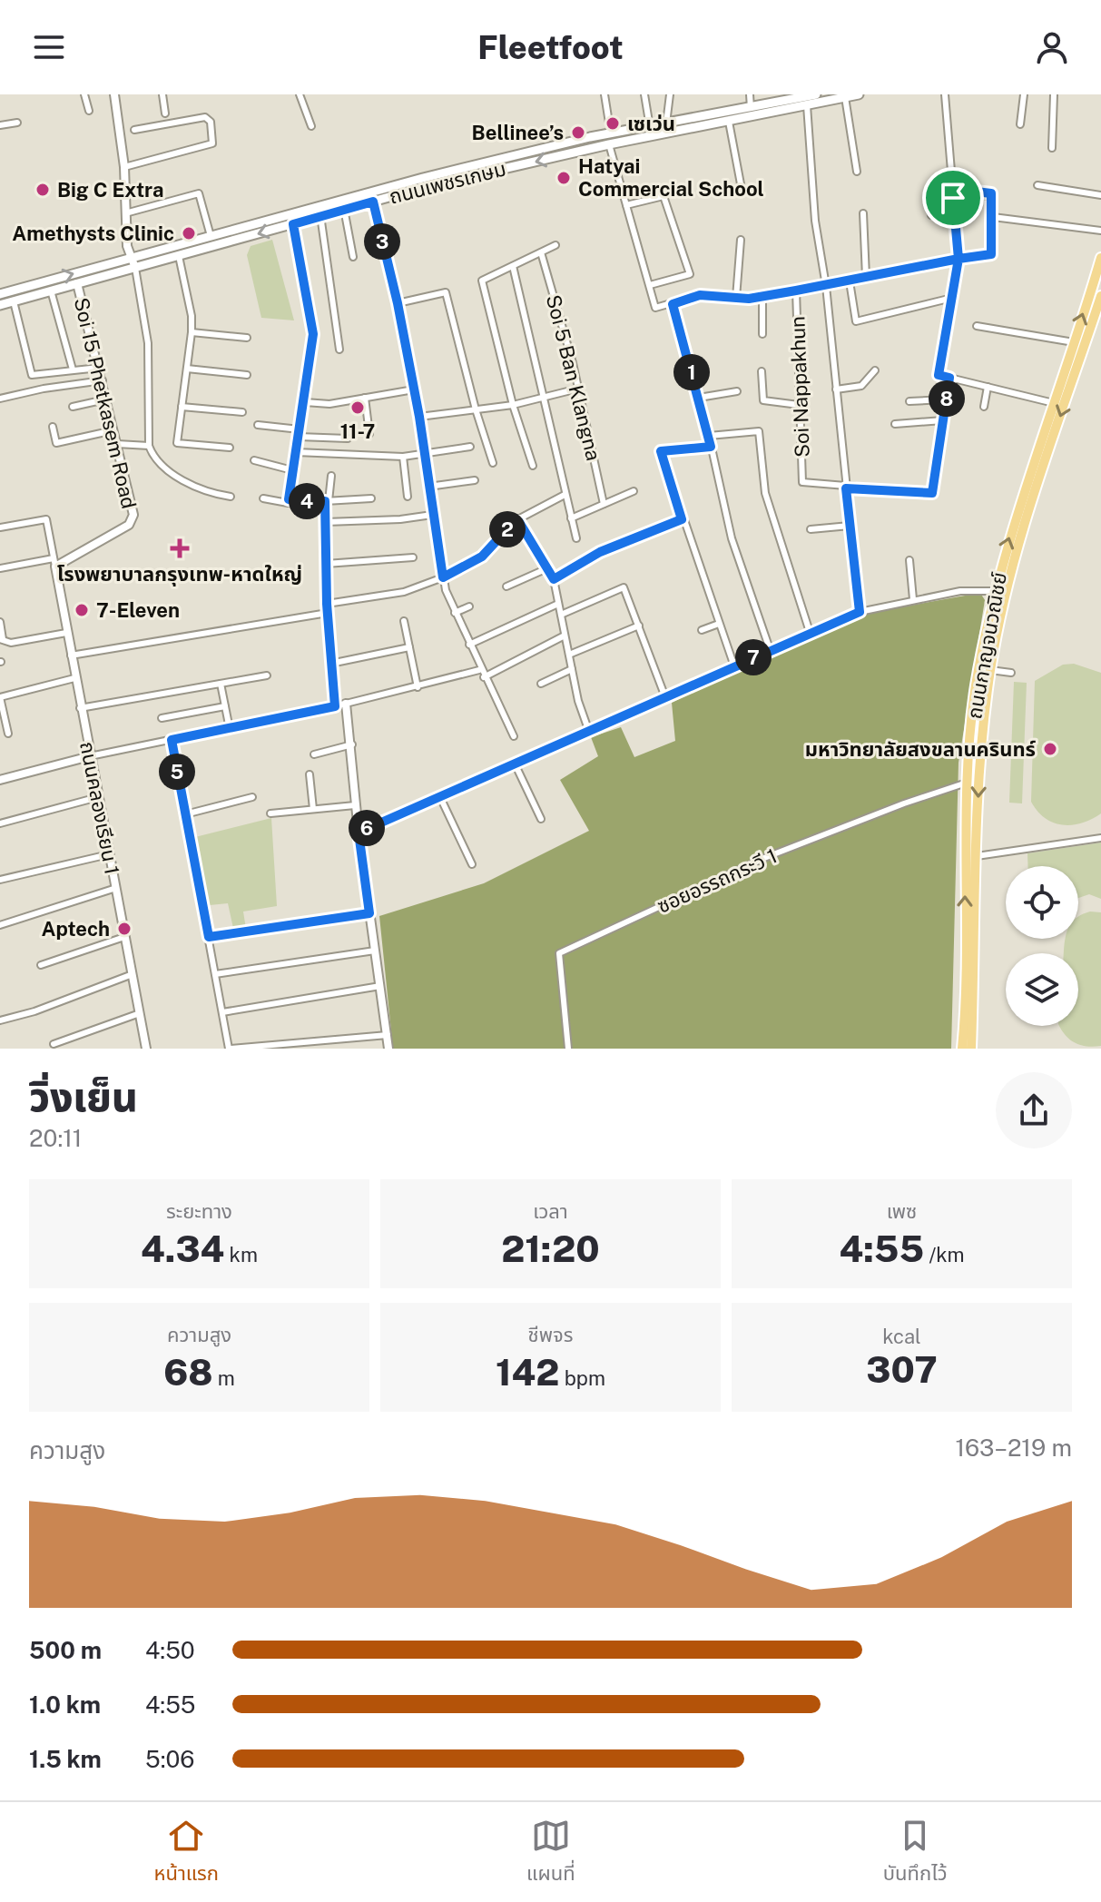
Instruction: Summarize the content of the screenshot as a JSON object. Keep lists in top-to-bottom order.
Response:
{
  "streets": {
    "main road": ["ถนนเพชรเกษม", "ถนนกาญจนวณิชย์"],
    "street": [
      "Soi 5 Ban Klangna",
      "Soi Nappakhun",
      "Soi 15 Phetkasem Road",
      "ถนนคลองเรียน 1",
      "ซอยอรรถกระวี 1"
    ]
  },
  "crossings": [
    ["ถนนเพชรเกษม", "Soi 15 Phetkasem Road"],
    ["Soi 15 Phetkasem Road", "ถนนคลองเรียน 1"],
    ["ถนนกาญจนวณิชย์", "ซอยอรรถกระวี 1"]
  ],
  "places": {
    "other": [
      "เซเว่น",
      "Bellinee’s",
      "Hatyai Commercial School",
      "Big C Extra",
      "Amethysts Clinic",
      "11-7",
      "7-Eleven",
      "มหาวิทยาลัยสงขลานครินทร์",
      "Aptech"
    ],
    "health": ["โรงพยาบาลกรุงเทพ-หาดใหญ่"]
  },
  "page": {
    "header": "Fleetfoot",
    "pins": [
      "3",
      "1",
      "8",
      "4",
      "2",
      "7",
      "5",
      "6"
    ],
    "heading": ["วิ่งเย็น", "20:11"],
    "stats": [
      ["ระยะทาง", "4.34 km"],
      ["เวลา", "21:20"],
      ["เพซ", "4:55 /km"],
      ["ความสูง", "68 m"],
      ["ชีพจร", "142 bpm"],
      ["kcal", "307"]
    ],
    "chart": ["ความสูง", "163–219 m"],
    "list": [
      {
        "name": "500 m",
        "note": "4:50"
      },
      {
        "name": "1.0 km",
        "note": "4:55"
      },
      {
        "name": "1.5 km",
        "note": "5:06"
      }
    ],
    "tabs": ["หน้าแรก", "แผนที่", "บันทึกไว้"]
  }
}
